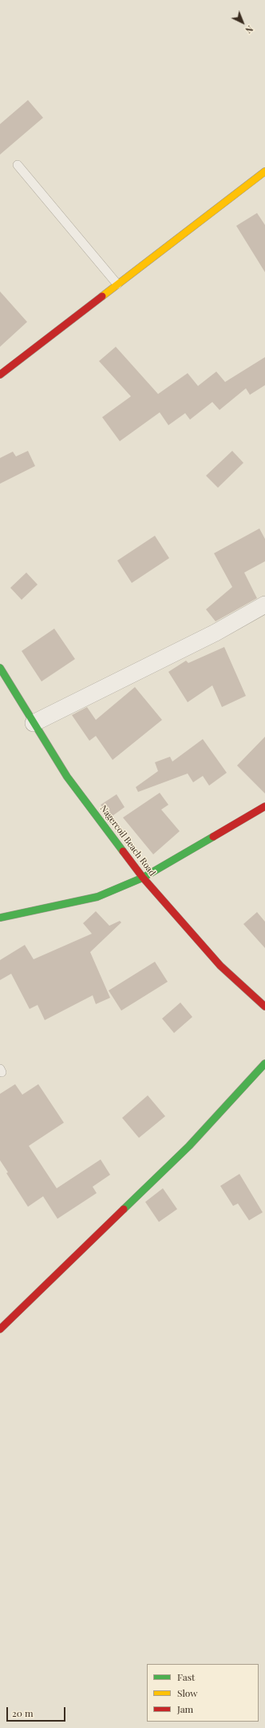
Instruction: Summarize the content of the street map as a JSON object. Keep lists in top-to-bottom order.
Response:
{
  "streets": {
    "street": ["Nagercoil Beach Road"]
  },
  "legend": ["Fast", "Slow", "Jam"],
  "scale_bar": "20 m",
  "north": "bottom right"
}
